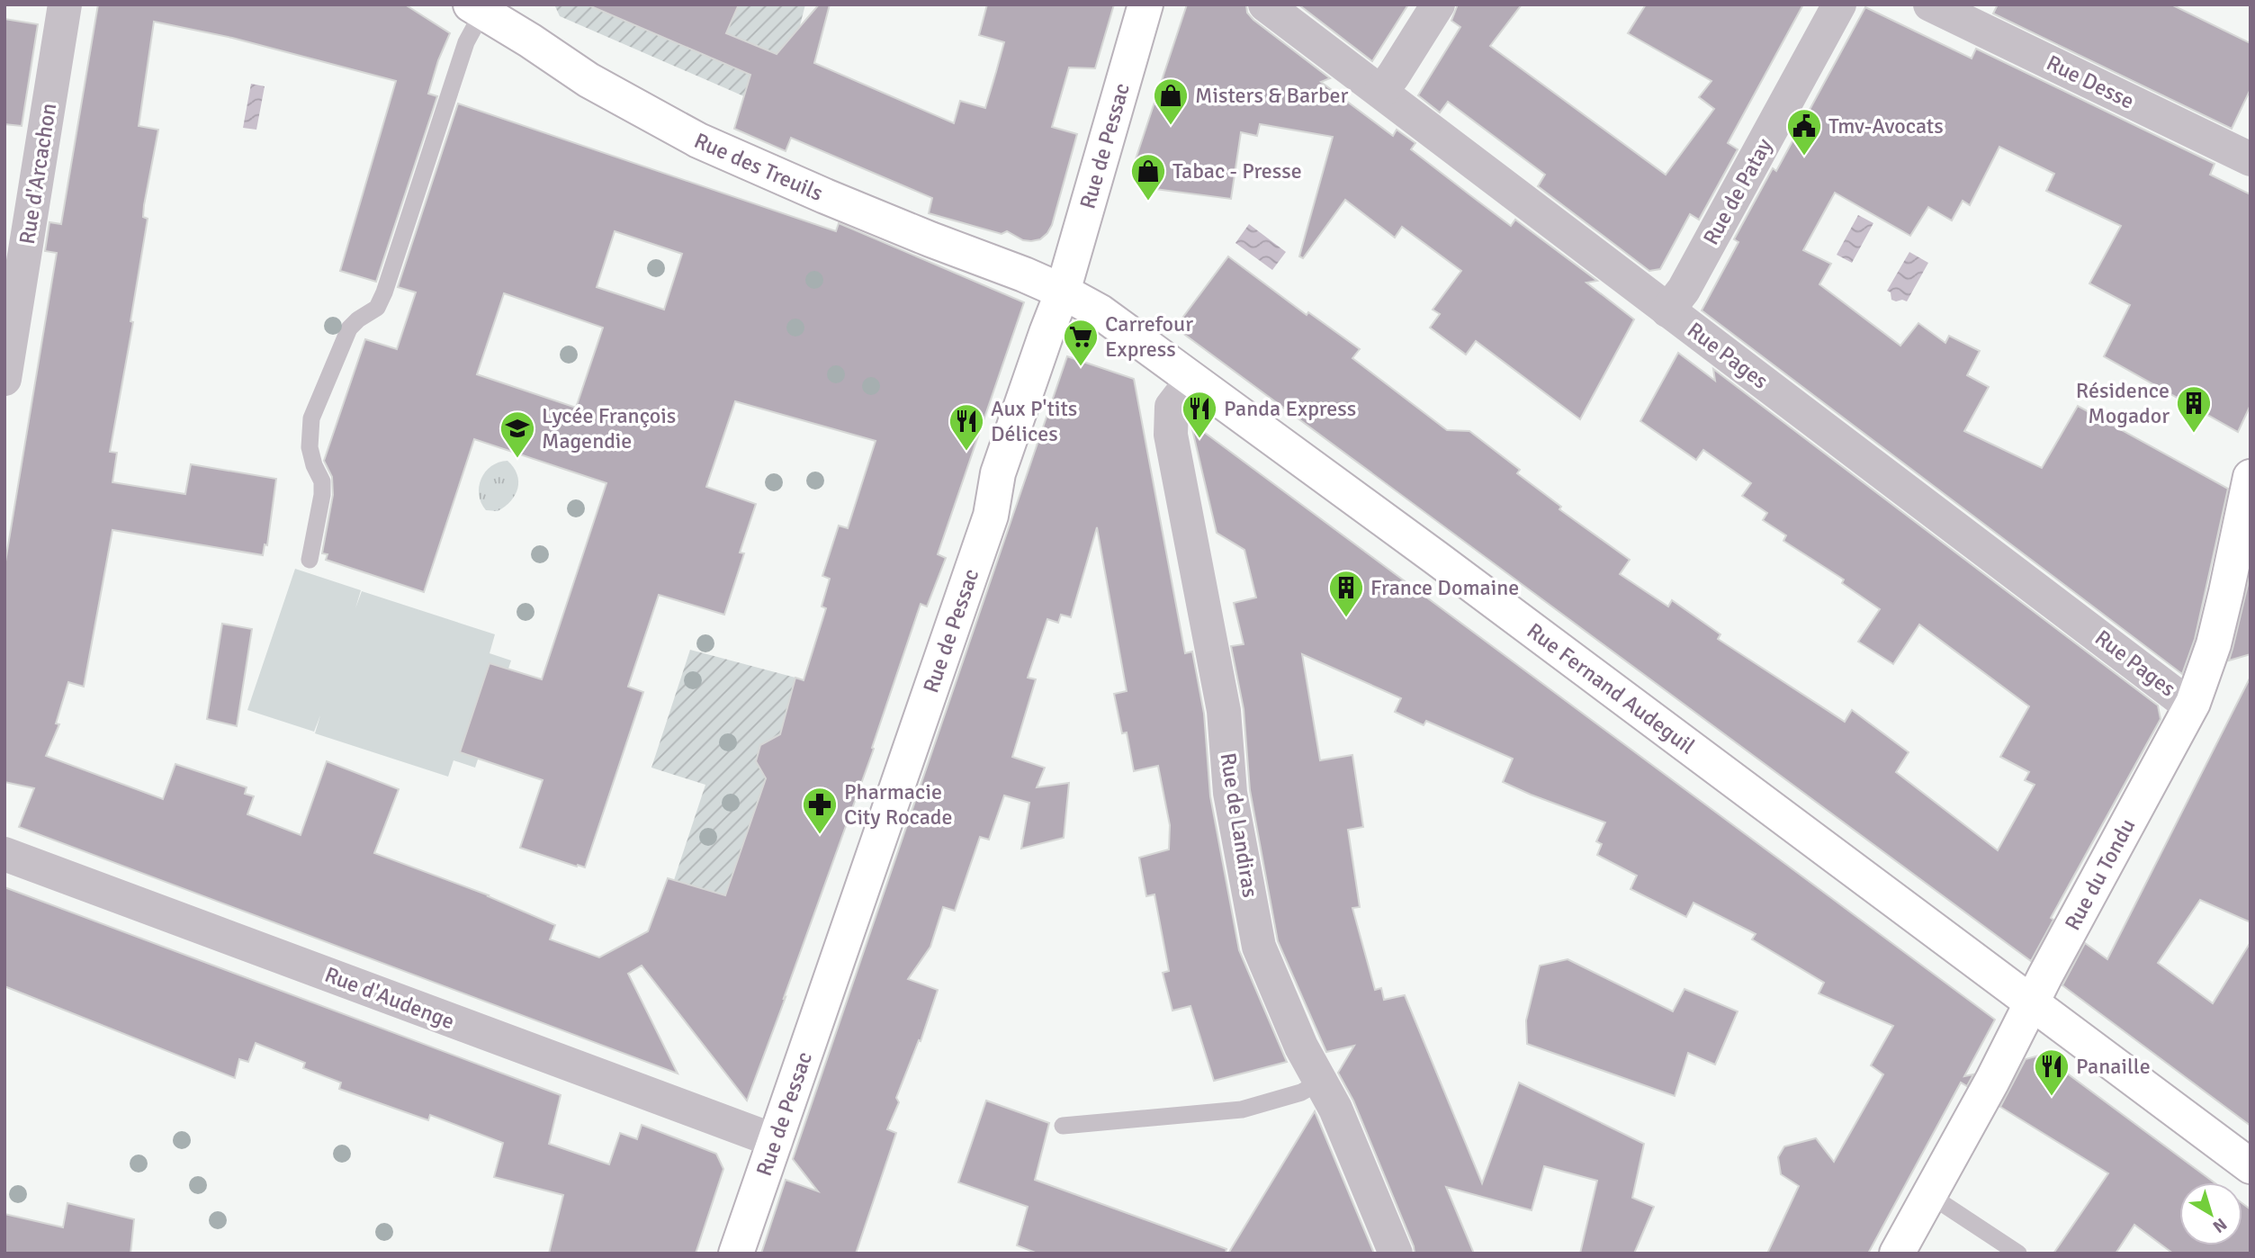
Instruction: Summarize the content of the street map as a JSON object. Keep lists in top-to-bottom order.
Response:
{
  "streets": {
    "street": [
      "Rue Desse",
      "Rue de Pessac",
      "Rue des Treuils",
      "Rue d'Arcachon",
      "Rue de Patay",
      "Rue Pages",
      "Rue Fernand Audeguil",
      "Rue de Landiras",
      "Rue du Tondu",
      "Rue d'Audenge"
    ]
  },
  "crossings": [
    ["Rue de Pessac", "Rue des Treuils"],
    ["Rue de Pessac", "Rue Fernand Audeguil"],
    ["Rue de Pessac", "Rue d'Audenge"],
    ["Rue des Treuils", "Rue Fernand Audeguil"],
    ["Rue de Patay", "Rue Pages"],
    ["Rue Pages", "Rue du Tondu"],
    ["Rue Fernand Audeguil", "Rue de Landiras"],
    ["Rue Fernand Audeguil", "Rue du Tondu"]
  ],
  "places": {
    "shop": ["Misters & Barber", "Tabac - Presse"],
    "public building": ["Tmv-Avocats"],
    "supermarket": ["Carrefour Express"],
    "building": ["Résidence Mogador", "France Domaine"],
    "restaurant": ["Panda Express", "Aux P'tits Délices", "Panaille"],
    "school or university": ["Lycée François Magendie"],
    "pharmacy": ["Pharmacie City Rocade"]
  },
  "north": "bottom right"
}
